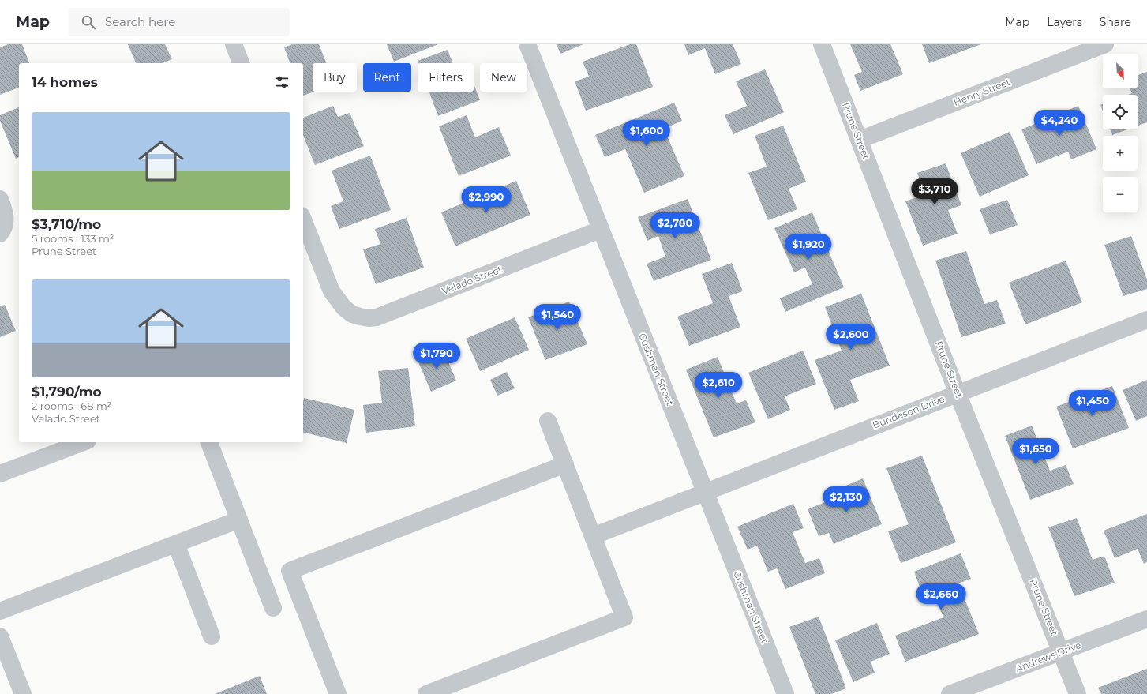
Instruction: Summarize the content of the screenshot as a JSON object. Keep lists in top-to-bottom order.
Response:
{
  "streets": {
    "street": [
      "Henry Street",
      "Prune Street",
      "Velado Street",
      "Cushman Street",
      "Bundeson Drive",
      "Andrews Drive"
    ]
  },
  "crossings": [
    ["Henry Street", "Prune Street"],
    ["Prune Street", "Bundeson Drive"],
    ["Prune Street", "Andrews Drive"],
    ["Velado Street", "Cushman Street"],
    ["Cushman Street", "Bundeson Drive"]
  ],
  "north": "bottom right",
  "page": {
    "header": "Map",
    "search": "Search here",
    "nav": ["Map", "Layers", "Share"],
    "map_buttons": ["+", "−"],
    "chip": [
      "Buy",
      "Rent",
      "Filters",
      "New"
    ],
    "heading": "14 homes",
    "list": [
      {
        "name": "$3,710/mo",
        "note": "5 rooms · 133 m² · Prune Street"
      },
      {
        "name": "$1,790/mo",
        "note": "2 rooms · 68 m² · Velado Street"
      }
    ],
    "price": [
      "$4,240",
      "$1,600",
      "$3,710",
      "$2,990",
      "$2,780",
      "$1,920",
      "$1,540",
      "$2,600",
      "$1,790",
      "$2,610",
      "$1,450",
      "$1,650",
      "$2,130",
      "$2,660"
    ]
  }
}
